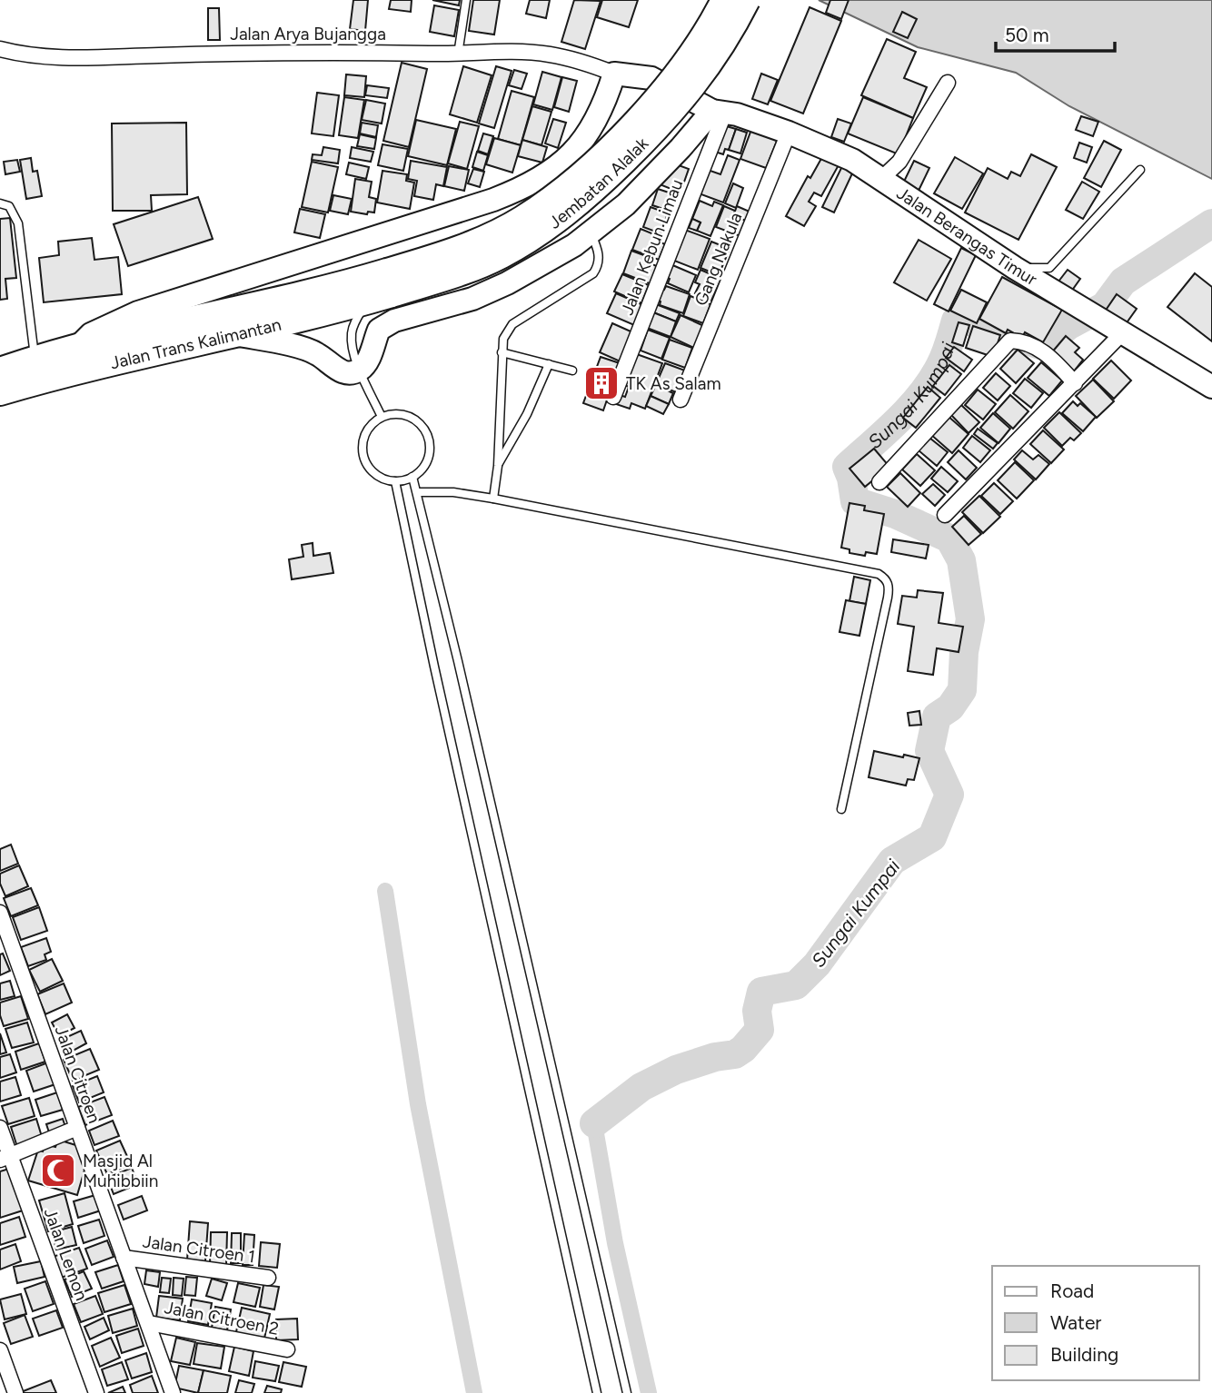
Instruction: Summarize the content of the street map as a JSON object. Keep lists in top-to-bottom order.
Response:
{
  "streets": {
    "highway": ["Jembatan Alalak", "Jalan Trans Kalimantan"],
    "main road": ["Jalan Berangas Timur"],
    "street": [
      "Jalan Arya Bujangga",
      "Jalan Kebun Limau",
      "Gang Nakula",
      "Jalan Citroen",
      "Jalan Citroen 1",
      "Jalan Lemon",
      "Jalan Citroen 2"
    ]
  },
  "crossings": [
    ["Jalan Arya Bujangga", "Jalan Berangas Timur"],
    ["Jembatan Alalak", "Jalan Trans Kalimantan"],
    ["Jalan Berangas Timur", "Jalan Kebun Limau"],
    ["Jalan Berangas Timur", "Gang Nakula"],
    ["Jalan Citroen", "Jalan Citroen 1"],
    ["Jalan Citroen", "Jalan Citroen 2"]
  ],
  "water": ["Sungai Kumpai"],
  "places": {
    "building": ["TK As Salam"],
    "mosque": ["Masjid Al Muhibbiin"]
  },
  "legend": ["Road", "Water", "Building"],
  "scale_bar": "50 m"
}
